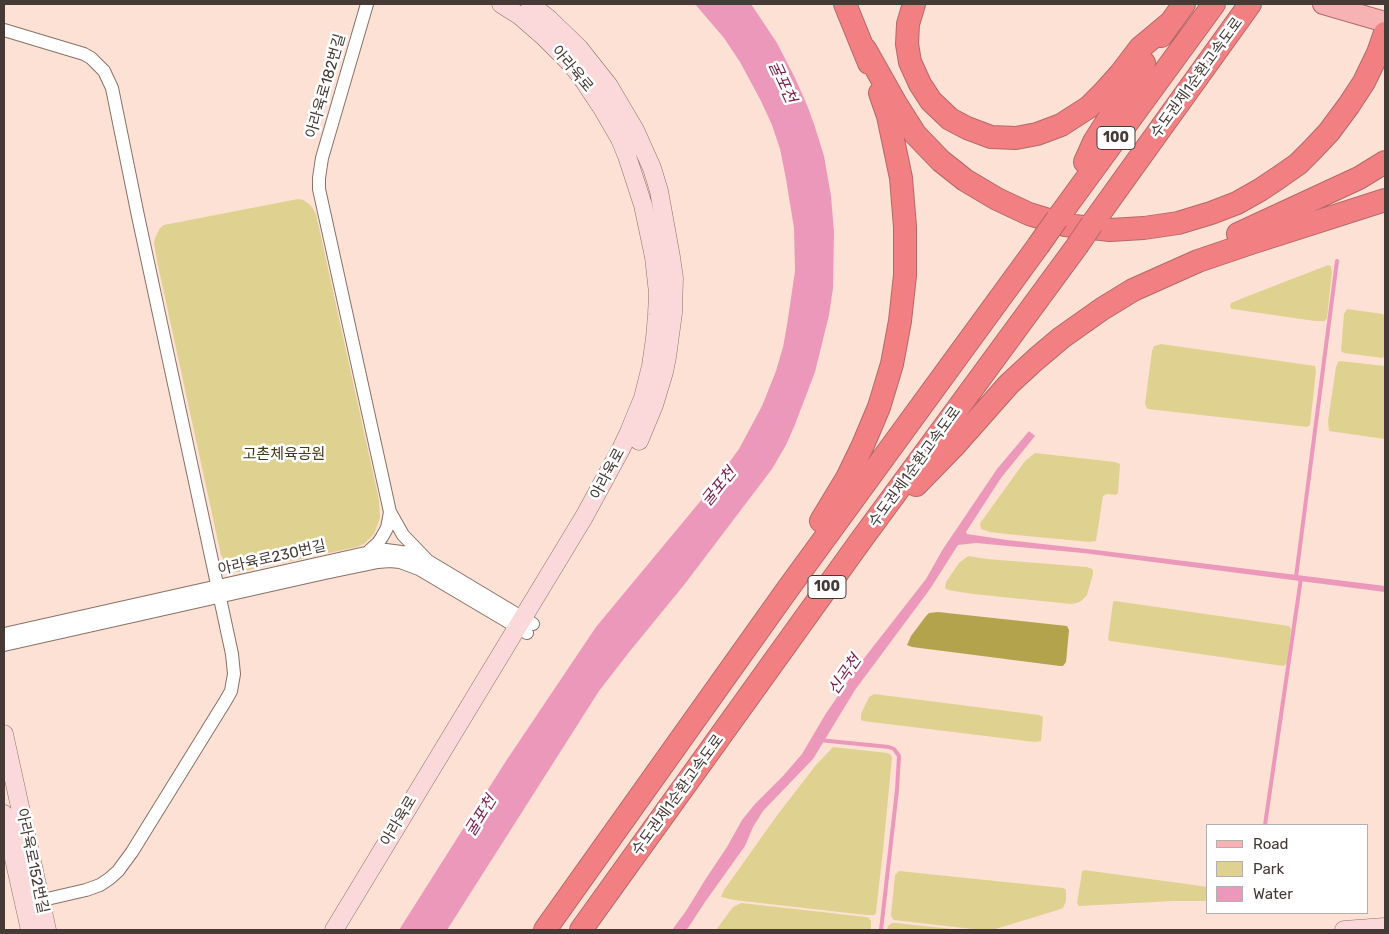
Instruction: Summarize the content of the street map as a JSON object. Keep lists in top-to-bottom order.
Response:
{
  "streets": {
    "highway": ["수도권제1순환고속도로", "100"],
    "street": [
      "아라육로",
      "아라육로182번길",
      "아라육로230번길",
      "아라육로152번길"
    ]
  },
  "crossings": [
    ["아라육로", "아라육로230번길"]
  ],
  "water": ["굴포천", "신곡천"],
  "parks": ["고촌체육공원"],
  "legend": ["Road", "Park", "Water"]
}
